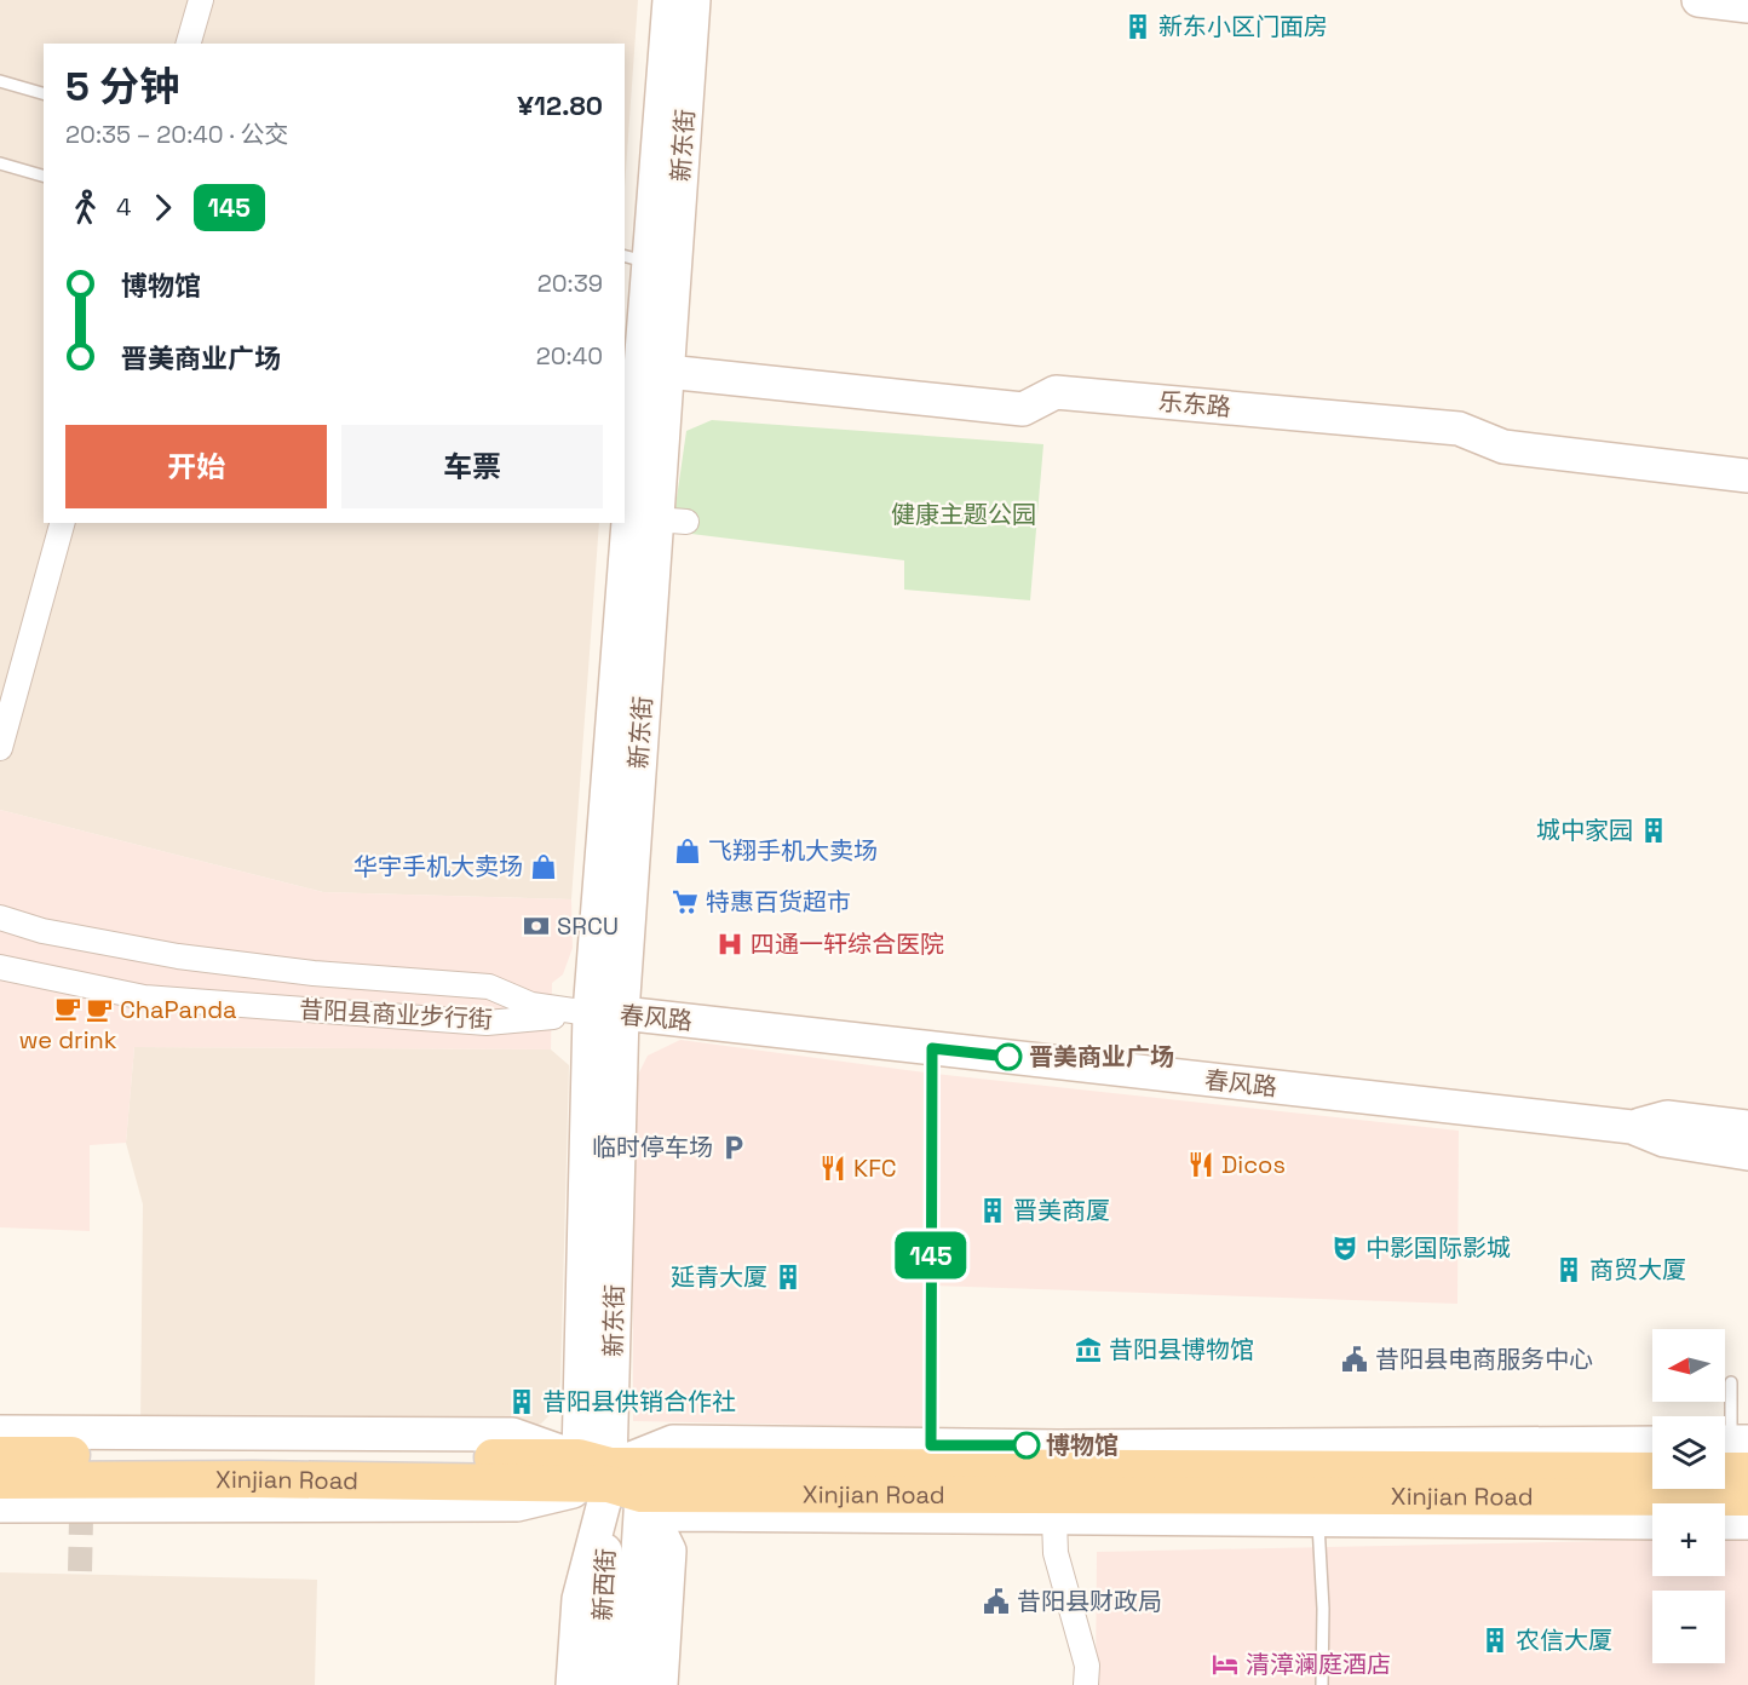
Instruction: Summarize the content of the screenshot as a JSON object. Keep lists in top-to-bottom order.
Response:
{
  "streets": {
    "main road": [
      "新东街",
      "乐东路",
      "春风路",
      "Xinjian Road",
      "新西街"
    ],
    "street": ["昔阳县商业步行街"]
  },
  "crossings": [
    ["新东街", "乐东路"],
    ["新东街", "昔阳县商业步行街"],
    ["新东街", "春风路"],
    ["新东街", "Xinjian Road"],
    ["新东街", "新西街"],
    ["昔阳县商业步行街", "春风路"],
    ["Xinjian Road", "新西街"]
  ],
  "parks": ["健康主题公园"],
  "places": {
    "building": [
      "新东小区门面房",
      "城中家园",
      "晋美商厦",
      "商贸大厦",
      "延青大厦",
      "昔阳县供销合作社",
      "农信大厦"
    ],
    "shop": ["飞翔手机大卖场", "华宇手机大卖场"],
    "supermarket": ["特惠百货超市"],
    "bank": ["SRCU"],
    "hospital": ["四通一轩综合医院"],
    "cafe": ["we drink", "ChaPanda"],
    "other": ["晋美商业广场", "博物馆"],
    "parking": ["临时停车场"],
    "restaurant": ["Dicos", "KFC"],
    "theatre": ["中影国际影城"],
    "museum": ["昔阳县博物馆"],
    "public building": ["昔阳县电商服务中心", "昔阳县财政局"],
    "hotel": ["清漳澜庭酒店"]
  },
  "lines": ["bus line 145"],
  "north": "left",
  "page": {
    "on_map": "145",
    "heading": ["5 分钟", "20:35 – 20:40 · 公交", "¥12.80"],
    "legs": ["4", "145"],
    "list": [
      {
        "name": "博物馆",
        "value": "20:39"
      },
      {
        "name": "晋美商业广场",
        "value": "20:40"
      }
    ],
    "buttons": ["开始", "车票"],
    "map_buttons": ["+", "−"]
  }
}
